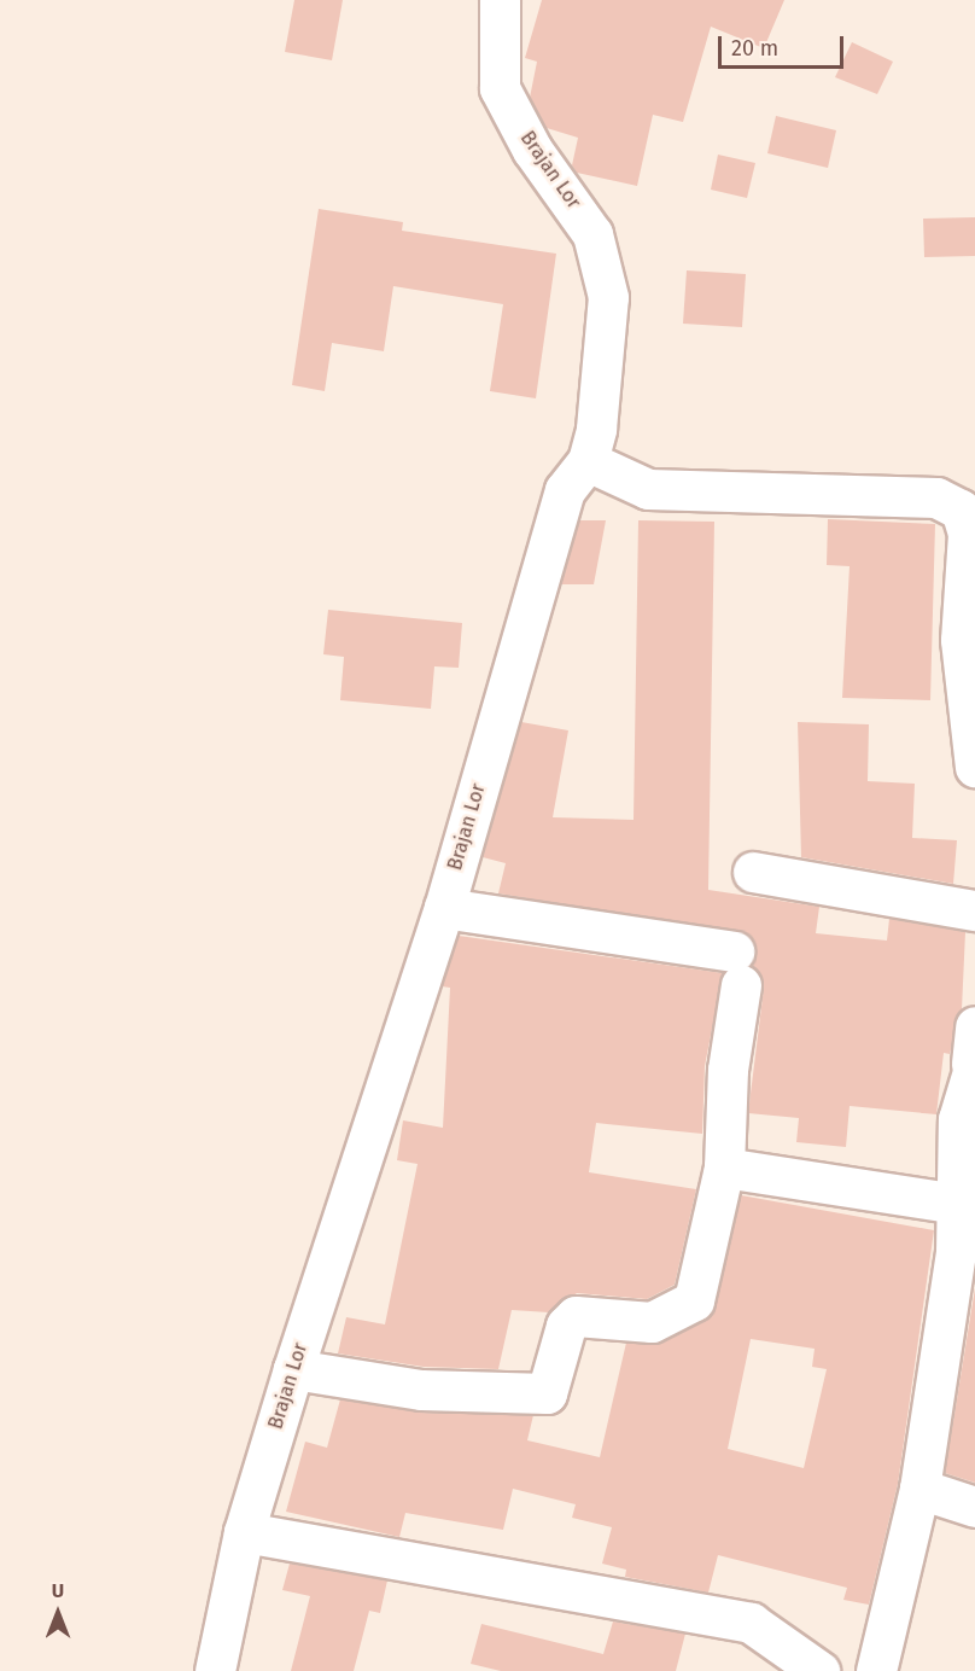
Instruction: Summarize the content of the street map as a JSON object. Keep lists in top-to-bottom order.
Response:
{
  "streets": {
    "street": ["Brajan Lor"]
  },
  "scale_bar": "20 m",
  "north": "top"
}
